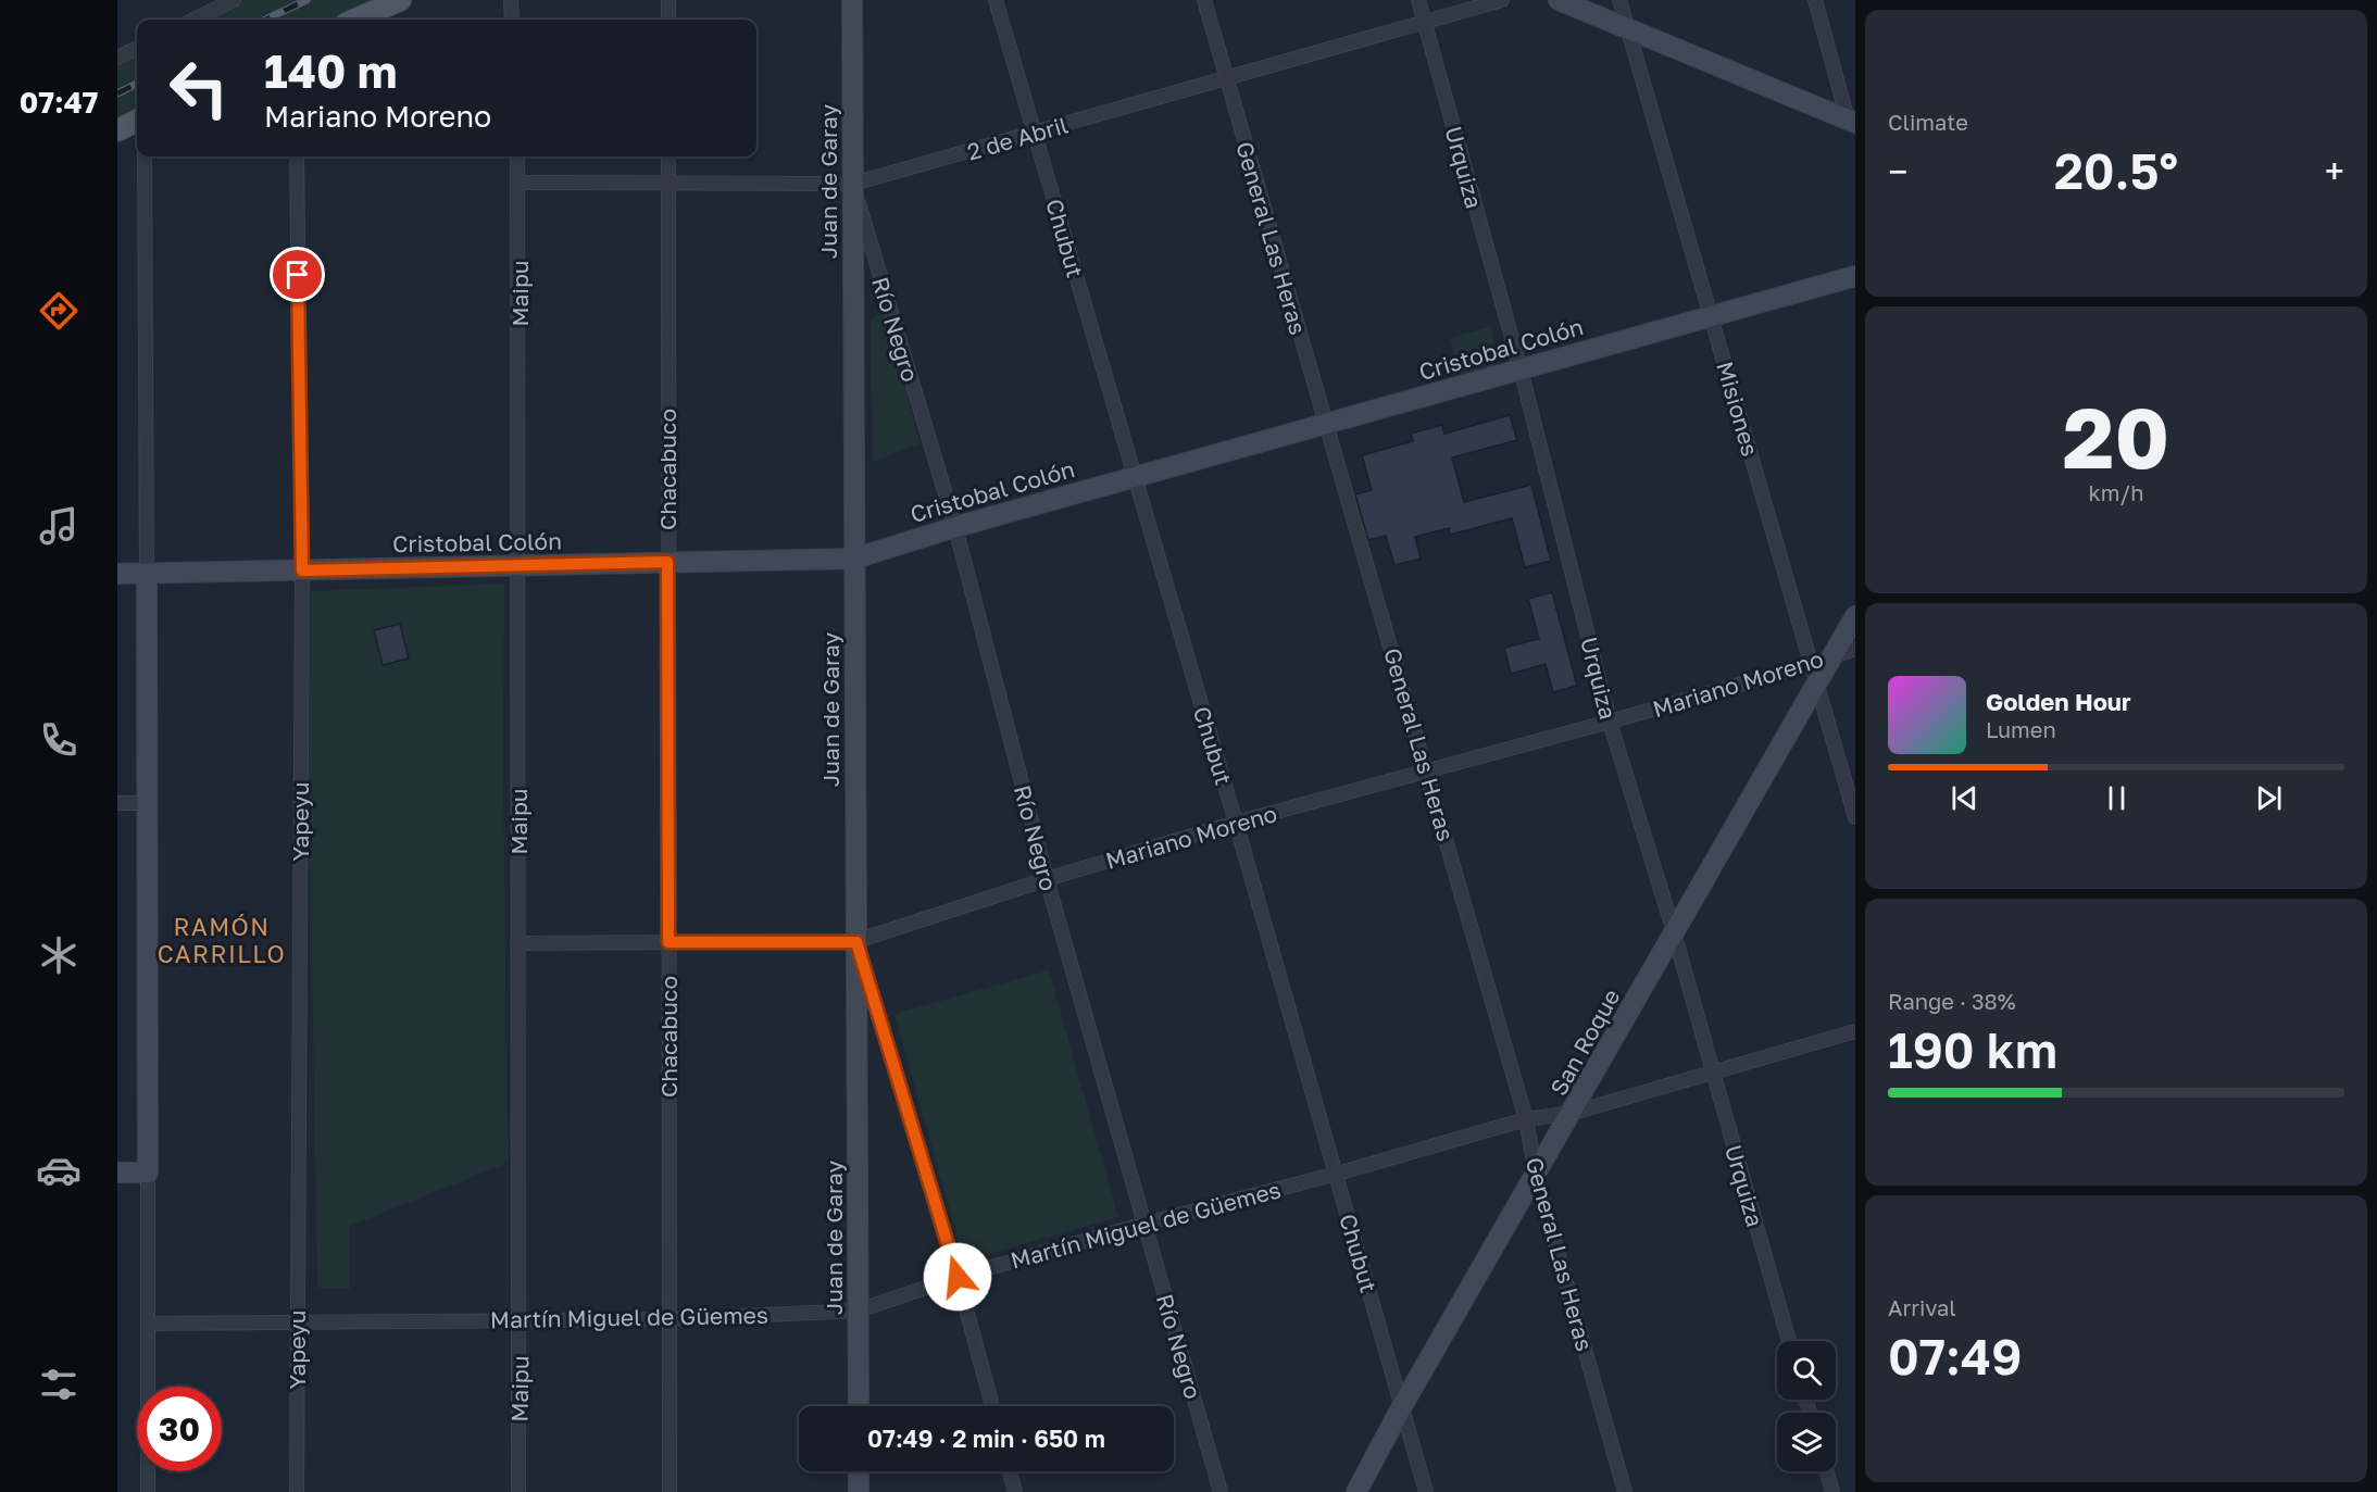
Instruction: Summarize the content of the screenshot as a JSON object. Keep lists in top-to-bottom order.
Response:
{
  "streets": {
    "street": [
      "2 de Abril",
      "Urquiza",
      "Juan de Garay",
      "Chubut",
      "General Las Heras",
      "Maipu",
      "Río Negro",
      "Cristobal Colón",
      "Misiones",
      "Chacabuco",
      "Mariano Moreno",
      "Yapeyu",
      "San Roque",
      "Martín Miguel de Güemes"
    ]
  },
  "crossings": [
    ["2 de Abril", "Urquiza"],
    ["2 de Abril", "Juan de Garay"],
    ["2 de Abril", "Chubut"],
    ["2 de Abril", "General Las Heras"],
    ["2 de Abril", "Maipu"],
    ["2 de Abril", "Río Negro"],
    ["2 de Abril", "Chacabuco"],
    ["Urquiza", "Cristobal Colón"],
    ["Urquiza", "Mariano Moreno"],
    ["Urquiza", "San Roque"],
    ["Urquiza", "Martín Miguel de Güemes"],
    ["Juan de Garay", "Río Negro"],
    ["Juan de Garay", "Cristobal Colón"],
    ["Juan de Garay", "Mariano Moreno"],
    ["Juan de Garay", "Martín Miguel de Güemes"],
    ["Chubut", "Cristobal Colón"],
    ["Chubut", "Mariano Moreno"],
    ["Chubut", "San Roque"],
    ["Chubut", "Martín Miguel de Güemes"],
    ["General Las Heras", "Cristobal Colón"],
    ["General Las Heras", "Mariano Moreno"],
    ["General Las Heras", "San Roque"],
    ["General Las Heras", "Martín Miguel de Güemes"],
    ["Maipu", "Cristobal Colón"],
    ["Maipu", "Mariano Moreno"],
    ["Maipu", "Martín Miguel de Güemes"],
    ["Río Negro", "Cristobal Colón"],
    ["Río Negro", "Mariano Moreno"],
    ["Río Negro", "Martín Miguel de Güemes"],
    ["Cristobal Colón", "Misiones"],
    ["Cristobal Colón", "Chacabuco"],
    ["Cristobal Colón", "Yapeyu"],
    ["Misiones", "Mariano Moreno"],
    ["Misiones", "San Roque"],
    ["Chacabuco", "Mariano Moreno"],
    ["Chacabuco", "Martín Miguel de Güemes"],
    ["Mariano Moreno", "San Roque"],
    ["Yapeyu", "Martín Miguel de Güemes"],
    ["San Roque", "Martín Miguel de Güemes"]
  ],
  "districts": ["RAMÓN CARRILLO"],
  "page": {
    "tabs": "07:47",
    "tile": [
      "Climate",
      ["20", "km/h"],
      ["Range · 38%", "190 km"],
      ["Arrival", "07:49"]
    ],
    "turn": ["140 m", "Mariano Moreno"],
    "heat": ["−", "20.5°", "+"],
    "song": ["Golden Hour", "Lumen"],
    "limit": "30",
    "trip": "07:49 · 2 min · 650 m"
  }
}
